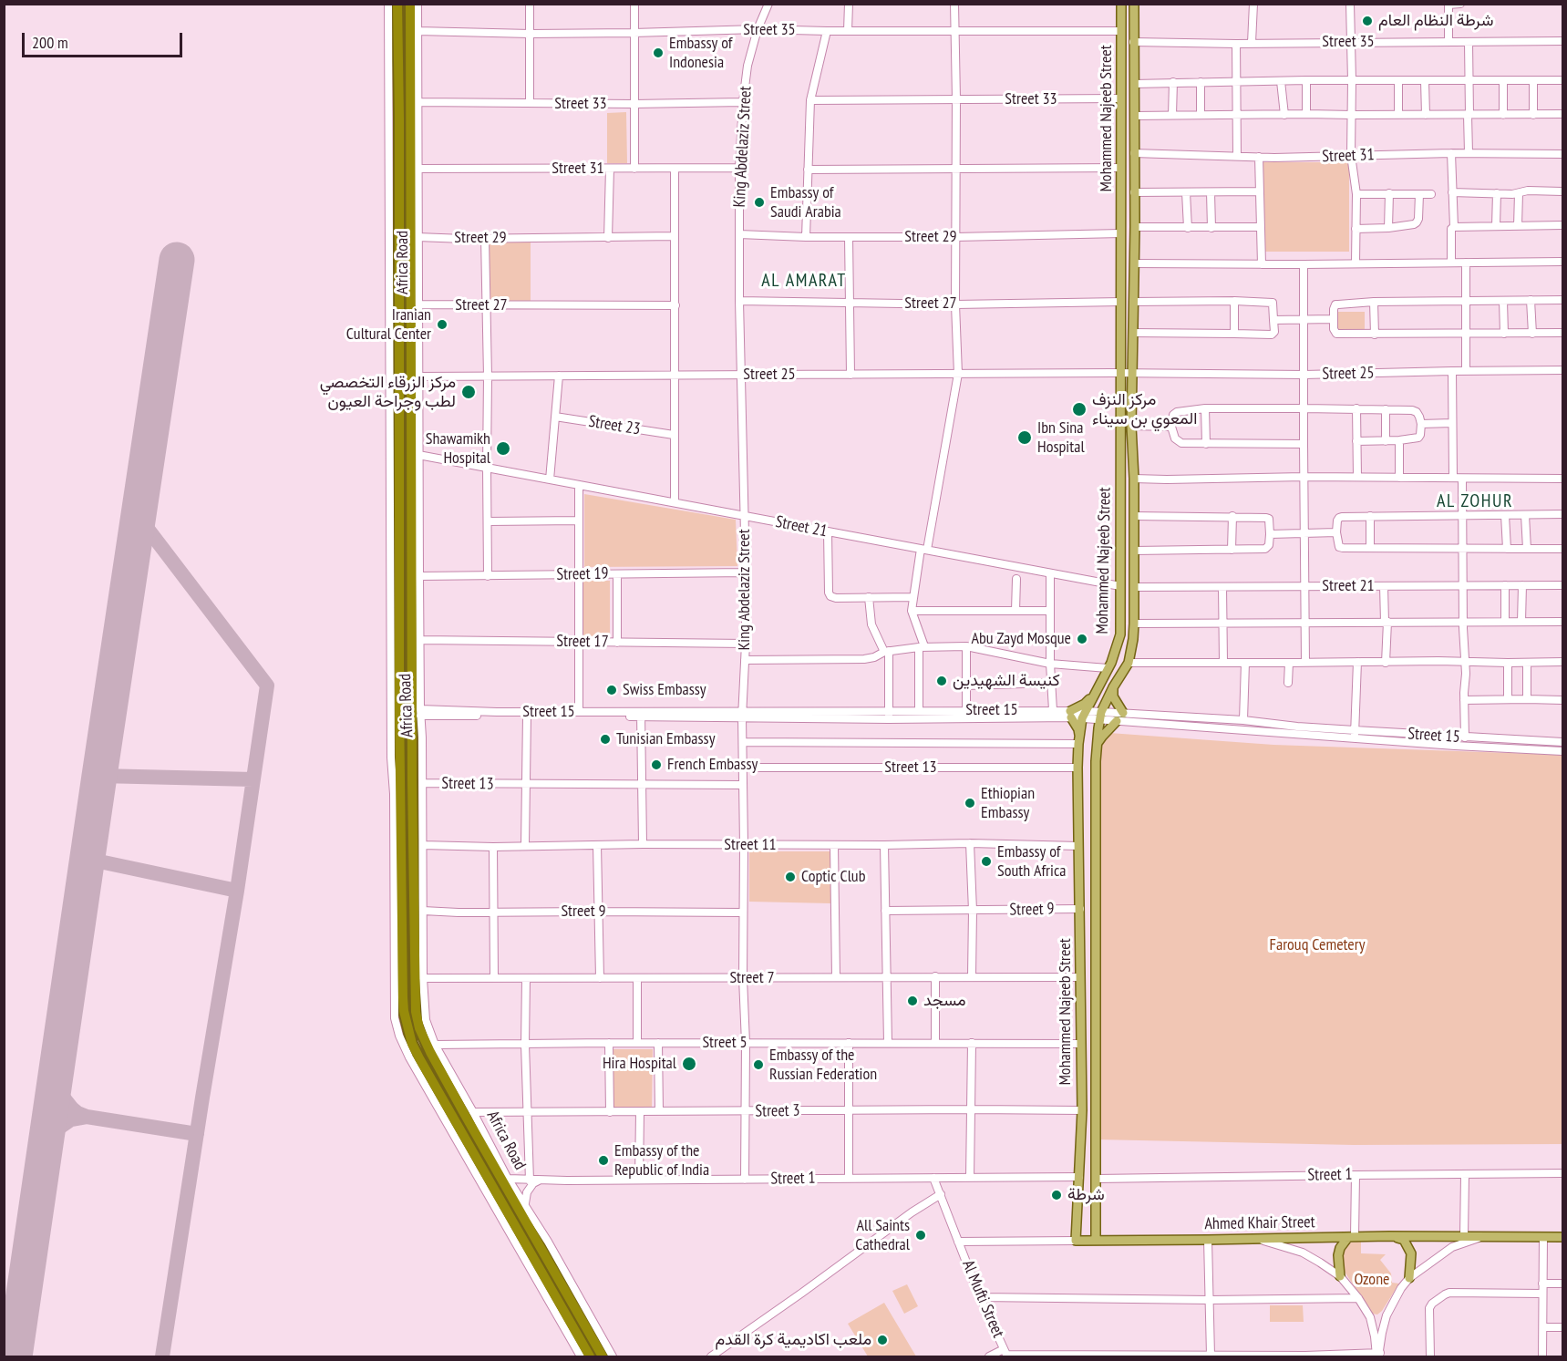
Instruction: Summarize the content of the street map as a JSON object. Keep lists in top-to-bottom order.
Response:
{
  "streets": {
    "highway": ["Africa Road"],
    "main road": ["Mohammed Najeeb Street", "Ahmed Khair Street"],
    "street": [
      "Street 35",
      "Street 33",
      "King Abdelaziz Street",
      "Street 31",
      "Street 29",
      "Street 27",
      "Street 25",
      "Street 23",
      "Street 21",
      "Street 19",
      "Street 17",
      "Street 15",
      "Street 13",
      "Street 11",
      "Street 9",
      "Street 7",
      "Street 5",
      "Street 3",
      "Street 1",
      "Al Mufti Street"
    ]
  },
  "crossings": [
    ["Street 35", "Mohammed Najeeb Street"],
    ["Street 35", "King Abdelaziz Street"],
    ["Street 35", "Africa Road"],
    ["Street 33", "Mohammed Najeeb Street"],
    ["Street 33", "King Abdelaziz Street"],
    ["Street 33", "Africa Road"],
    ["Mohammed Najeeb Street", "Street 31"],
    ["Mohammed Najeeb Street", "Street 29"],
    ["Mohammed Najeeb Street", "Street 27"],
    ["Mohammed Najeeb Street", "Street 25"],
    ["Mohammed Najeeb Street", "Street 21"],
    ["Mohammed Najeeb Street", "Street 15"],
    ["Mohammed Najeeb Street", "Street 13"],
    ["Mohammed Najeeb Street", "Street 11"],
    ["Mohammed Najeeb Street", "Street 9"],
    ["Mohammed Najeeb Street", "Street 7"],
    ["Mohammed Najeeb Street", "Street 5"],
    ["Mohammed Najeeb Street", "Street 3"],
    ["Mohammed Najeeb Street", "Street 1"],
    ["Mohammed Najeeb Street", "Ahmed Khair Street"],
    ["King Abdelaziz Street", "Street 31"],
    ["King Abdelaziz Street", "Street 29"],
    ["King Abdelaziz Street", "Street 27"],
    ["King Abdelaziz Street", "Street 25"],
    ["King Abdelaziz Street", "Street 21"],
    ["King Abdelaziz Street", "Street 19"],
    ["King Abdelaziz Street", "Street 17"],
    ["King Abdelaziz Street", "Street 15"],
    ["King Abdelaziz Street", "Street 13"],
    ["King Abdelaziz Street", "Street 11"],
    ["King Abdelaziz Street", "Street 9"],
    ["King Abdelaziz Street", "Street 7"],
    ["King Abdelaziz Street", "Street 5"],
    ["King Abdelaziz Street", "Street 3"],
    ["King Abdelaziz Street", "Street 1"],
    ["Street 31", "Africa Road"],
    ["Street 29", "Africa Road"],
    ["Africa Road", "Street 27"],
    ["Africa Road", "Street 25"],
    ["Africa Road", "Street 21"],
    ["Africa Road", "Street 19"],
    ["Africa Road", "Street 17"],
    ["Africa Road", "Street 15"],
    ["Africa Road", "Street 13"],
    ["Africa Road", "Street 11"],
    ["Africa Road", "Street 9"],
    ["Africa Road", "Street 7"],
    ["Africa Road", "Street 5"],
    ["Africa Road", "Street 3"],
    ["Africa Road", "Street 1"],
    ["Street 1", "Al Mufti Street"],
    ["Ahmed Khair Street", "Al Mufti Street"]
  ],
  "districts": ["AL AMARAT", "AL ZOHUR"],
  "parks": ["Farouq Cemetery", "Ozone"],
  "places": [
    "شرطة النظام العام",
    "Embassy of Indonesia",
    "Embassy of Saudi Arabia",
    "Iranian Cultural Center",
    "مركز الزرقاء التخصصي لطب وجراحة العيون",
    "مركز النزف المعوي بن سيناء",
    "Ibn Sina Hospital",
    "Shawamikh Hospital",
    "Abu Zayd Mosque",
    "كنيسة الشهيدين",
    "Swiss Embassy",
    "Tunisian Embassy",
    "French Embassy",
    "Ethiopian Embassy",
    "Embassy of South Africa",
    "Coptic Club",
    "مسجد",
    "Hira Hospital",
    "Embassy of the Russian Federation",
    "Embassy of the Republic of India",
    "شرطة",
    "All Saints Cathedral",
    "ملعب اكاديمية كرة القدم"
  ],
  "scale_bar": "200 m"
}
